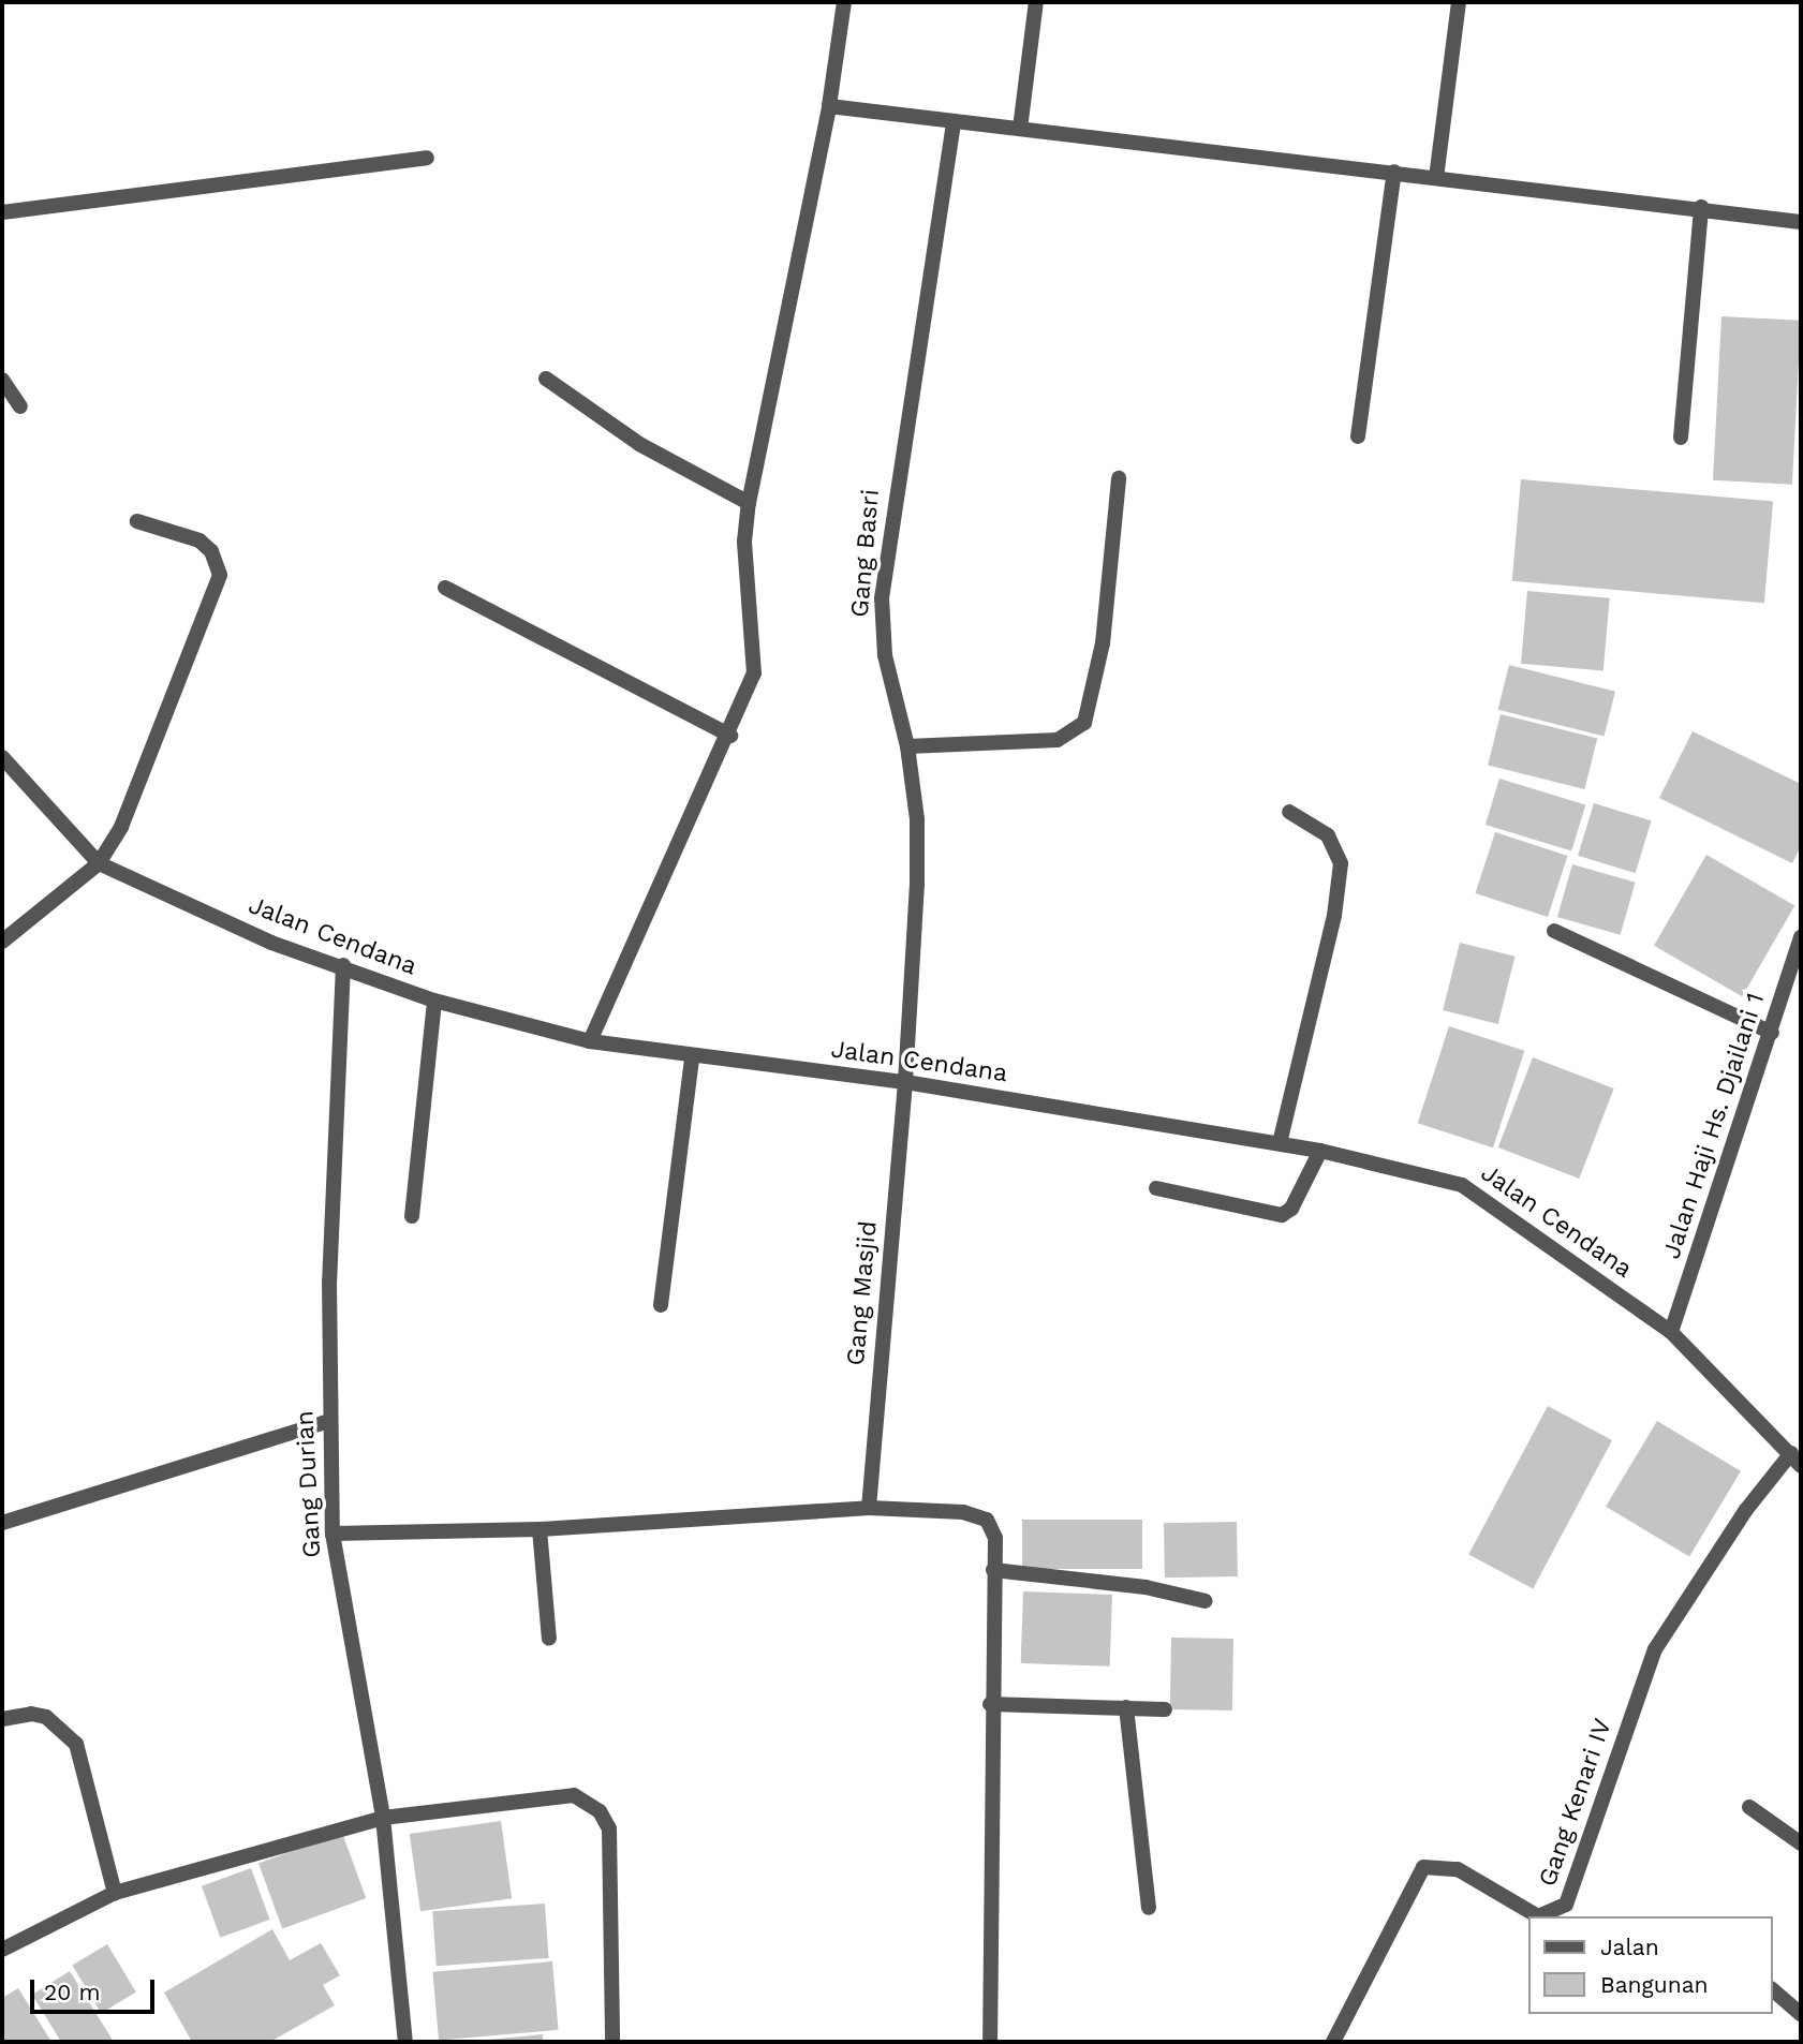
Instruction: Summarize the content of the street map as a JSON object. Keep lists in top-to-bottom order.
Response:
{
  "streets": {
    "street": [
      "Gang Basri",
      "Jalan Cendana",
      "Jalan Haji Hs. Djailani 1",
      "Gang Masjid",
      "Gang Durian",
      "Gang Kenari IV"
    ]
  },
  "crossings": [
    ["Gang Basri", "Jalan Cendana"],
    ["Gang Basri", "Gang Masjid"],
    ["Jalan Cendana", "Jalan Haji Hs. Djailani 1"],
    ["Jalan Cendana", "Gang Masjid"],
    ["Jalan Cendana", "Gang Durian"],
    ["Jalan Cendana", "Gang Kenari IV"]
  ],
  "legend": ["Jalan", "Bangunan"],
  "scale_bar": "20 m"
}
